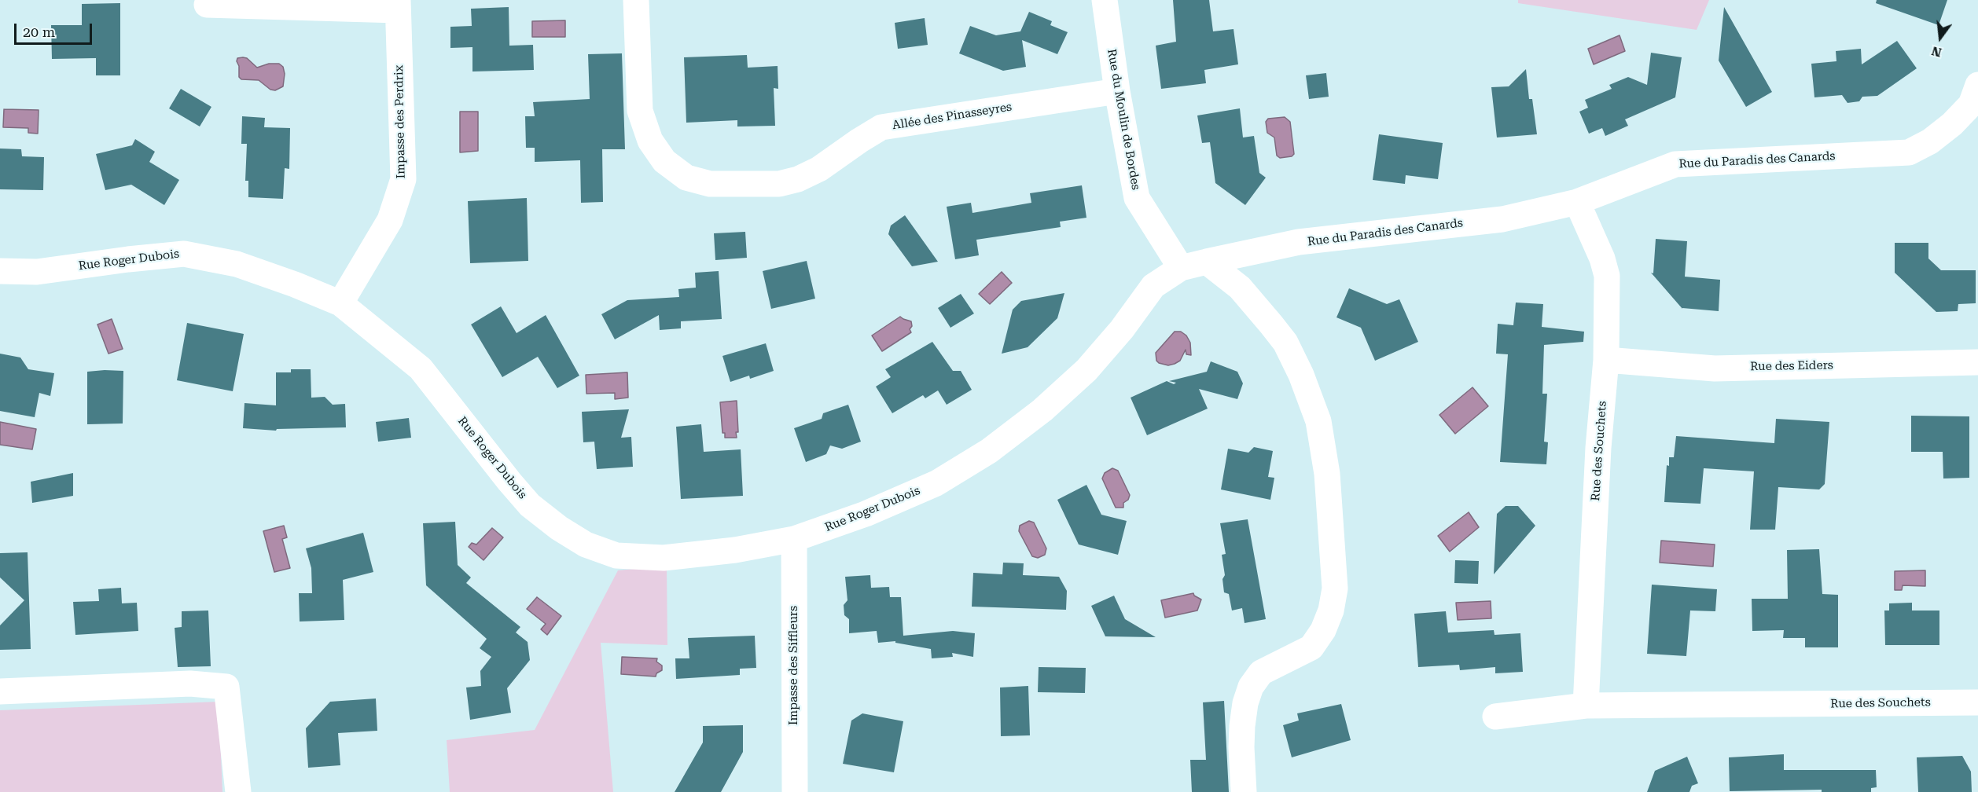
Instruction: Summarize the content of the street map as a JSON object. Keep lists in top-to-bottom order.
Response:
{
  "streets": {
    "street": [
      "Allée des Pinasseyres",
      "Rue du Moulin de Bordes",
      "Impasse des Perdrix",
      "Rue du Paradis des Canards",
      "Rue Roger Dubois",
      "Rue des Eiders",
      "Rue des Souchets",
      "Impasse des Siffleurs"
    ]
  },
  "crossings": [
    ["Allée des Pinasseyres", "Rue du Moulin de Bordes"],
    ["Rue du Moulin de Bordes", "Rue Roger Dubois"],
    ["Impasse des Perdrix", "Rue Roger Dubois"],
    ["Rue du Paradis des Canards", "Rue des Souchets"],
    ["Rue Roger Dubois", "Impasse des Siffleurs"],
    ["Rue des Eiders", "Rue des Souchets"]
  ],
  "scale_bar": "20 m",
  "north": "bottom"
}
